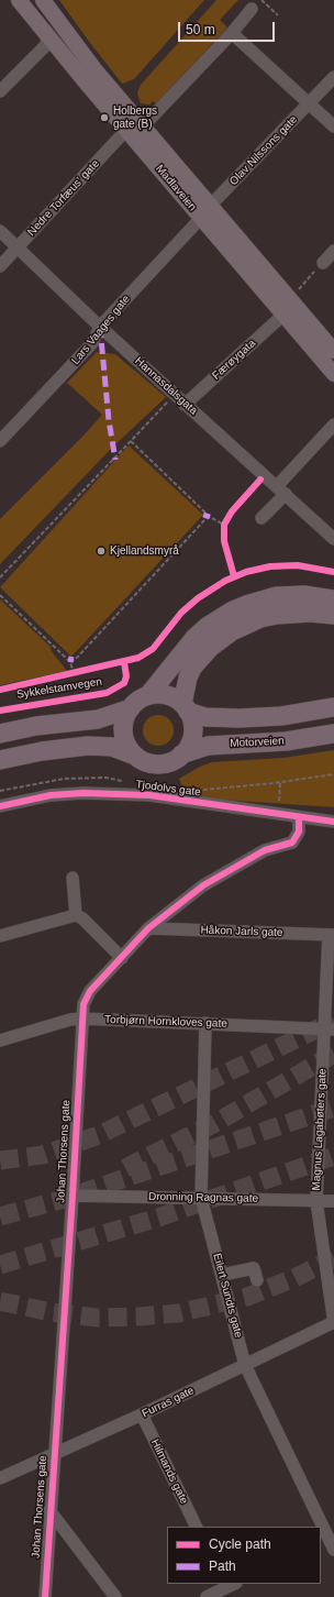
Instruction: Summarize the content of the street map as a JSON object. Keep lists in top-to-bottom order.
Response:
{
  "streets": {
    "highway": ["Motorveien"],
    "main road": ["Madlaveien"],
    "street": [
      "Olav Nilssons gate",
      "Nedre Torfæus' gate",
      "Lars Vaages gate",
      "Færøygata",
      "Hannasdalsgata",
      "Tjodolvs gate",
      "Håkon Jarls gate",
      "Torbjørn Hornkloves gate",
      "Magnus Lagabøters gate",
      "Johan Thorsens gate",
      "Dronning Ragnas gate",
      "Eilert Sundts gate",
      "Furras gate",
      "Hilmands gate"
    ],
    "cycle path": ["Sykkelstamvegen"]
  },
  "crossings": [
    ["Madlaveien", "Nedre Torfæus' gate"],
    ["Madlaveien", "Lars Vaages gate"],
    ["Madlaveien", "Færøygata"],
    ["Nedre Torfæus' gate", "Hannasdalsgata"],
    ["Lars Vaages gate", "Hannasdalsgata"],
    ["Færøygata", "Hannasdalsgata"],
    ["Tjodolvs gate", "Johan Thorsens gate"],
    ["Håkon Jarls gate", "Magnus Lagabøters gate"],
    ["Håkon Jarls gate", "Johan Thorsens gate"],
    ["Torbjørn Hornkloves gate", "Magnus Lagabøters gate"],
    ["Torbjørn Hornkloves gate", "Johan Thorsens gate"],
    ["Torbjørn Hornkloves gate", "Eilert Sundts gate"],
    ["Magnus Lagabøters gate", "Dronning Ragnas gate"],
    ["Magnus Lagabøters gate", "Furras gate"],
    ["Johan Thorsens gate", "Dronning Ragnas gate"],
    ["Johan Thorsens gate", "Furras gate"],
    ["Dronning Ragnas gate", "Eilert Sundts gate"],
    ["Eilert Sundts gate", "Furras gate"],
    ["Furras gate", "Hilmands gate"]
  ],
  "places": ["Holbergs gate (B)", "Kjellandsmyrå"],
  "legend": ["Cycle path", "Path"],
  "scale_bar": "50 m"
}
